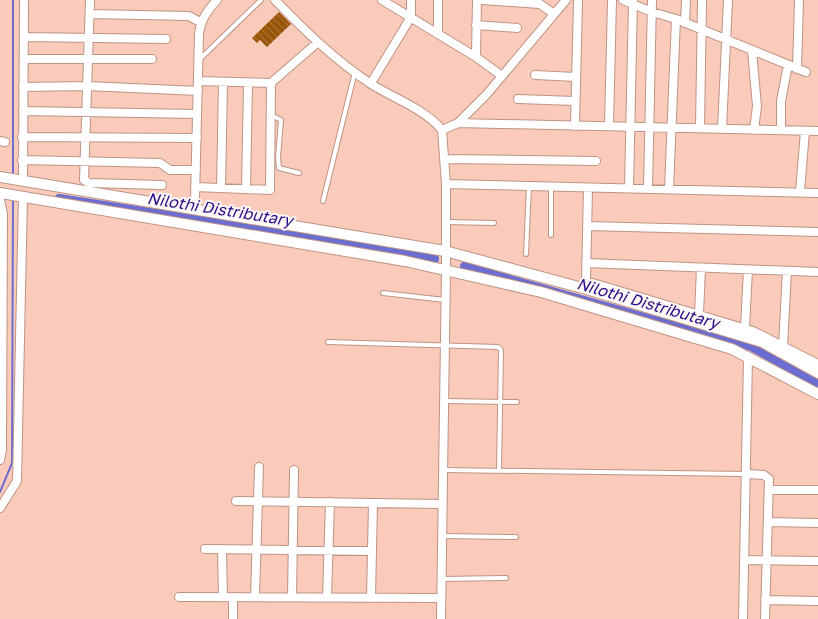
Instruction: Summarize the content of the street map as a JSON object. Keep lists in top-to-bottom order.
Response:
{
  "water": ["Nilothi Distributary"]
}
